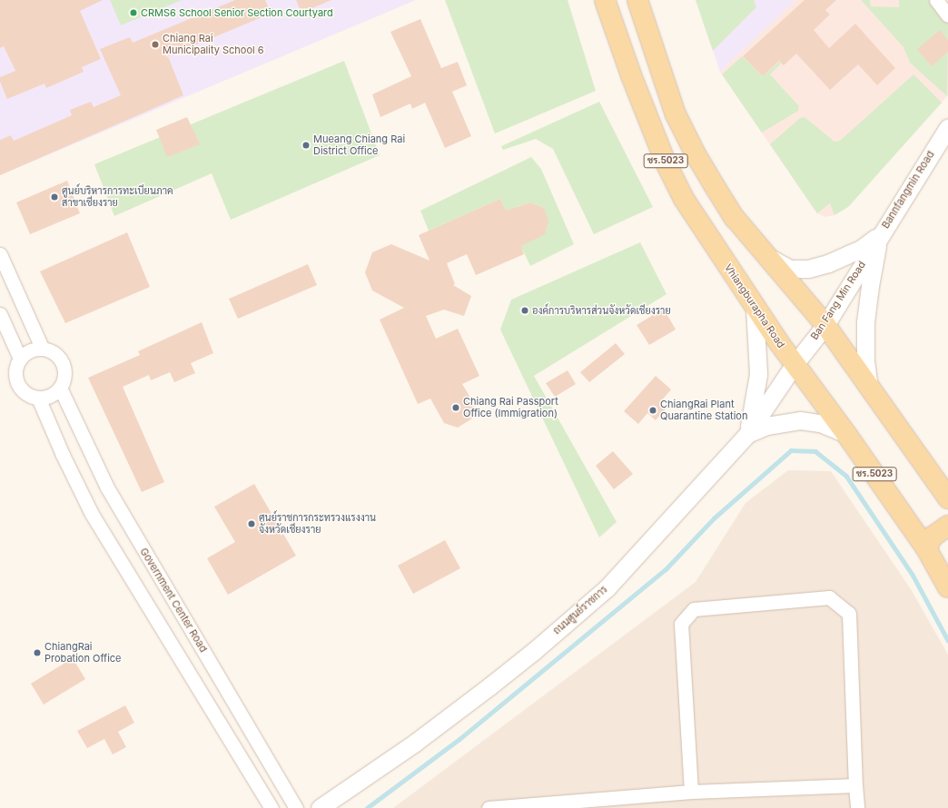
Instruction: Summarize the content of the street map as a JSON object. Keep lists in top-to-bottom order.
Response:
{
  "streets": {
    "main road": ["ชร.5023", "Vhiangburapha Road"],
    "street": [
      "Bannfangmin Road",
      "Ban Fang Min Road",
      "Government Center Road",
      "ถนนศูนย์ราชการ"
    ]
  },
  "crossings": [
    ["ชร.5023", "Ban Fang Min Road"],
    ["Bannfangmin Road", "Ban Fang Min Road"],
    ["Ban Fang Min Road", "Vhiangburapha Road"],
    ["Ban Fang Min Road", "ถนนศูนย์ราชการ"],
    ["Vhiangburapha Road", "ถนนศูนย์ราชการ"]
  ],
  "places": [
    "CRMS6 School Senior Section Courtyard",
    "Chiang Rai Municipality School 6",
    "Mueang Chiang Rai District Office",
    "ศูนย์บริหารการทะเบียนภาค สาขาเชียงราย",
    "องค์การบริหารส่วนจังหวัดเชียงราย",
    "Chiang Rai Passport Office (Immigration)",
    "ChiangRai Plant Quarantine Station",
    "ศูนย์ราชการกระทรวงแรงงาน จังหวัดเชียงราย",
    "ChiangRai Probation Office"
  ]
}
